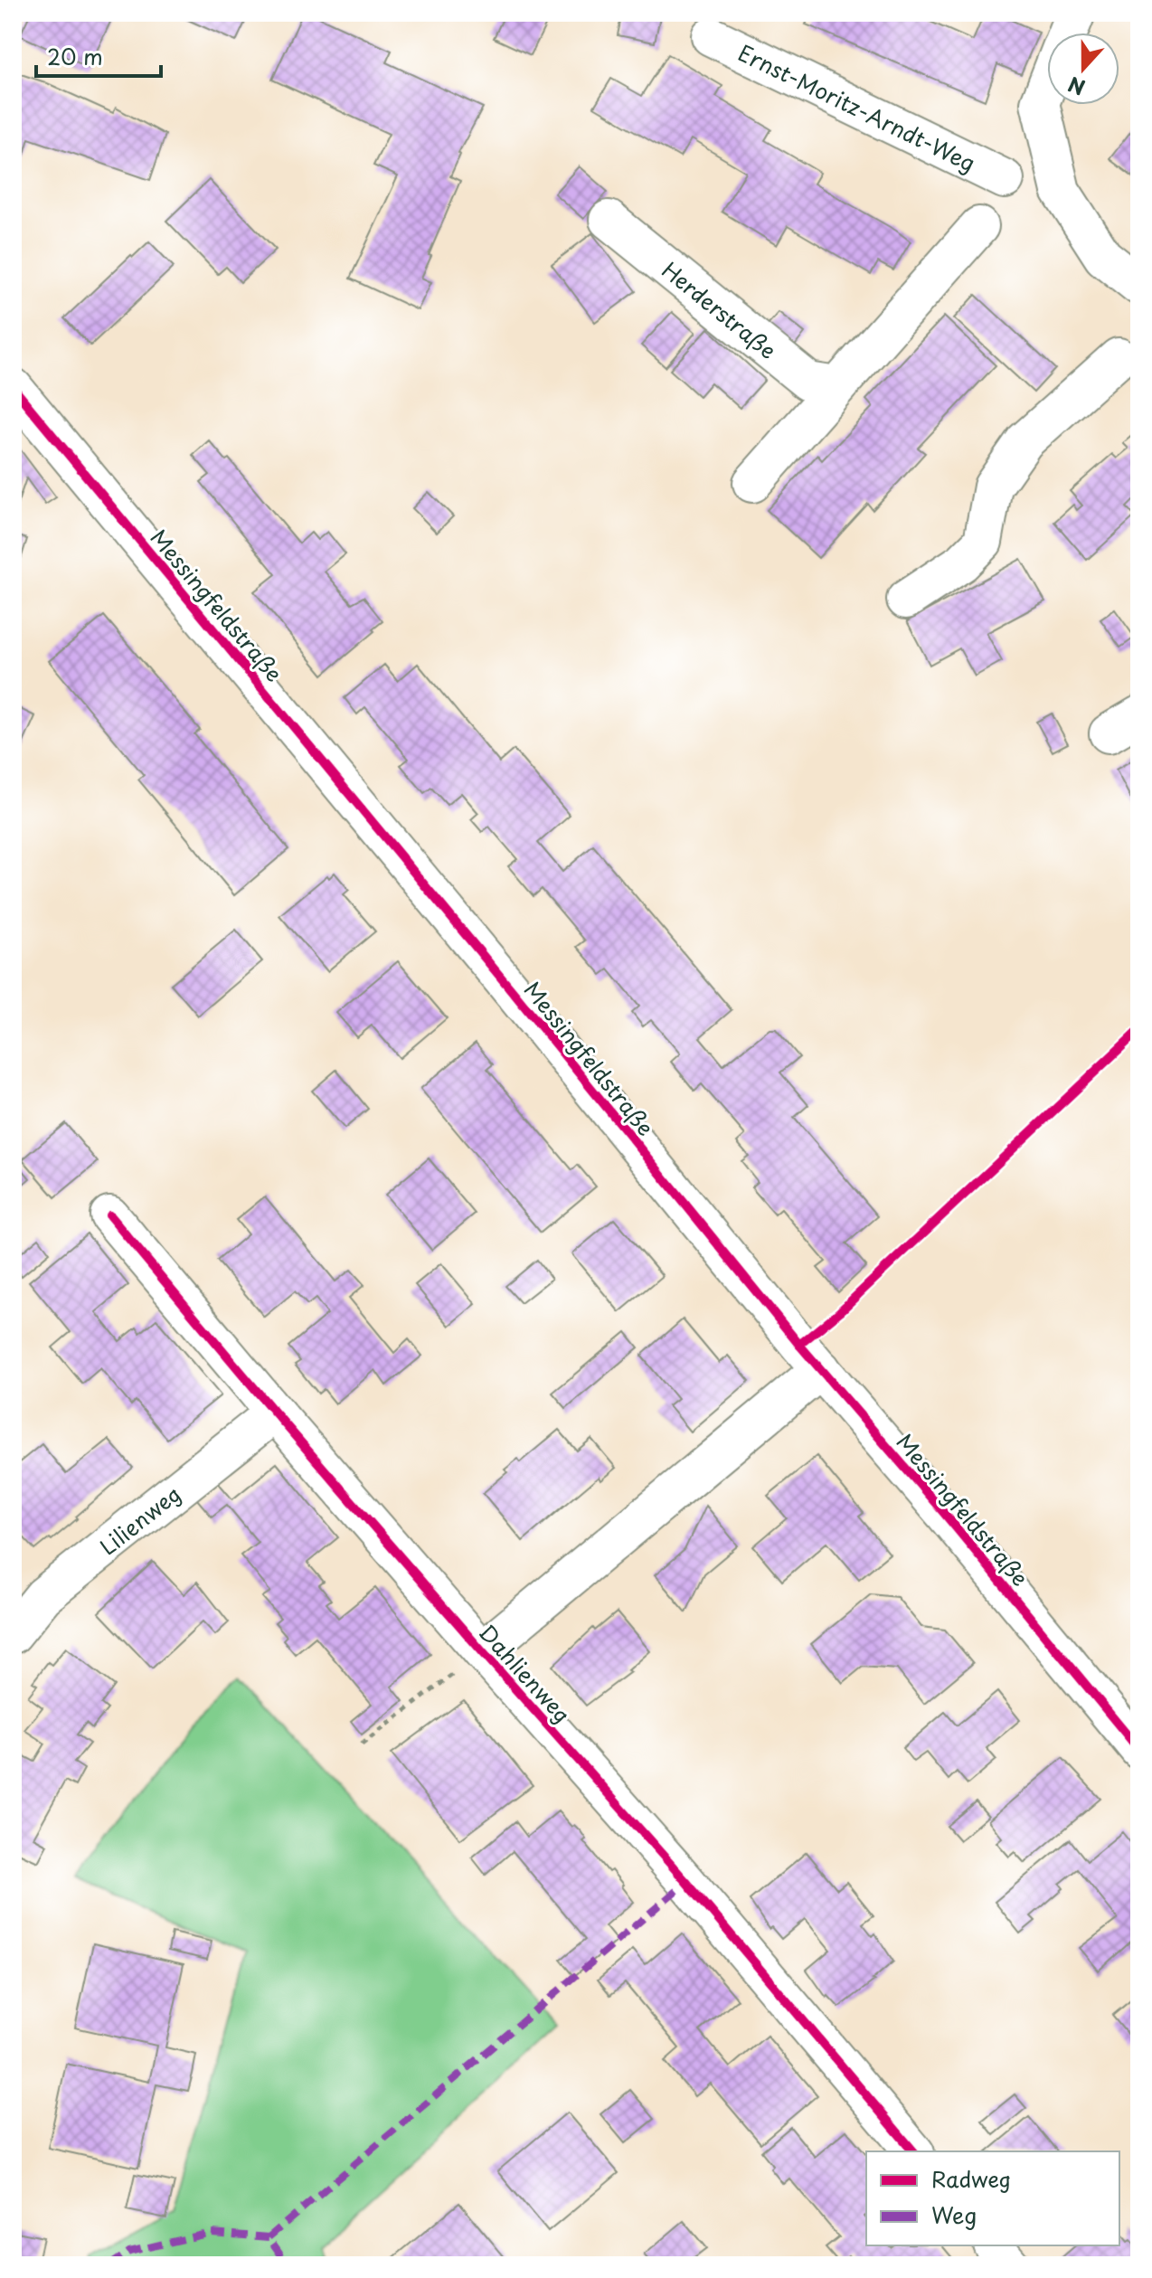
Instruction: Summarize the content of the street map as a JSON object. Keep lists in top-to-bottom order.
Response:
{
  "streets": {
    "street": [
      "Ernst-Moritz-Arndt-Weg",
      "Herderstraße",
      "Messingfeldstraße",
      "Lilienweg",
      "Dahlienweg"
    ]
  },
  "crossings": [
    ["Messingfeldstraße", "Dahlienweg"],
    ["Lilienweg", "Dahlienweg"]
  ],
  "legend": ["Radweg", "Weg"],
  "scale_bar": "20 m",
  "north": "bottom"
}
